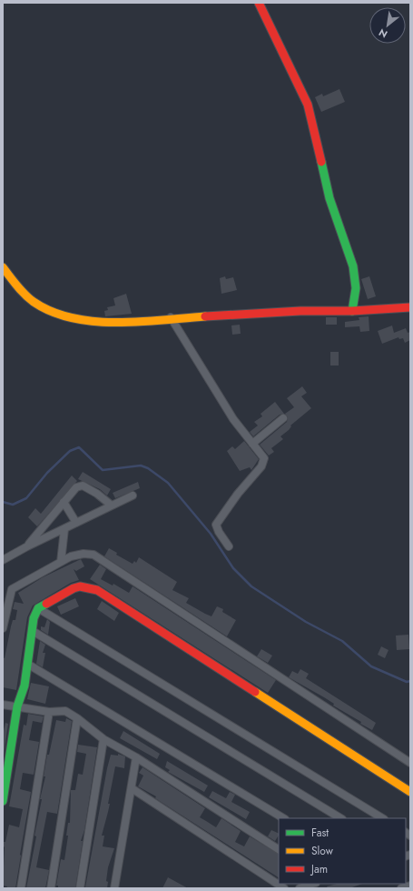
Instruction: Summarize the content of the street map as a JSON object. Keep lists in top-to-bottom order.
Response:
{
  "legend": ["Fast", "Slow", "Jam"],
  "north": "bottom left"
}
